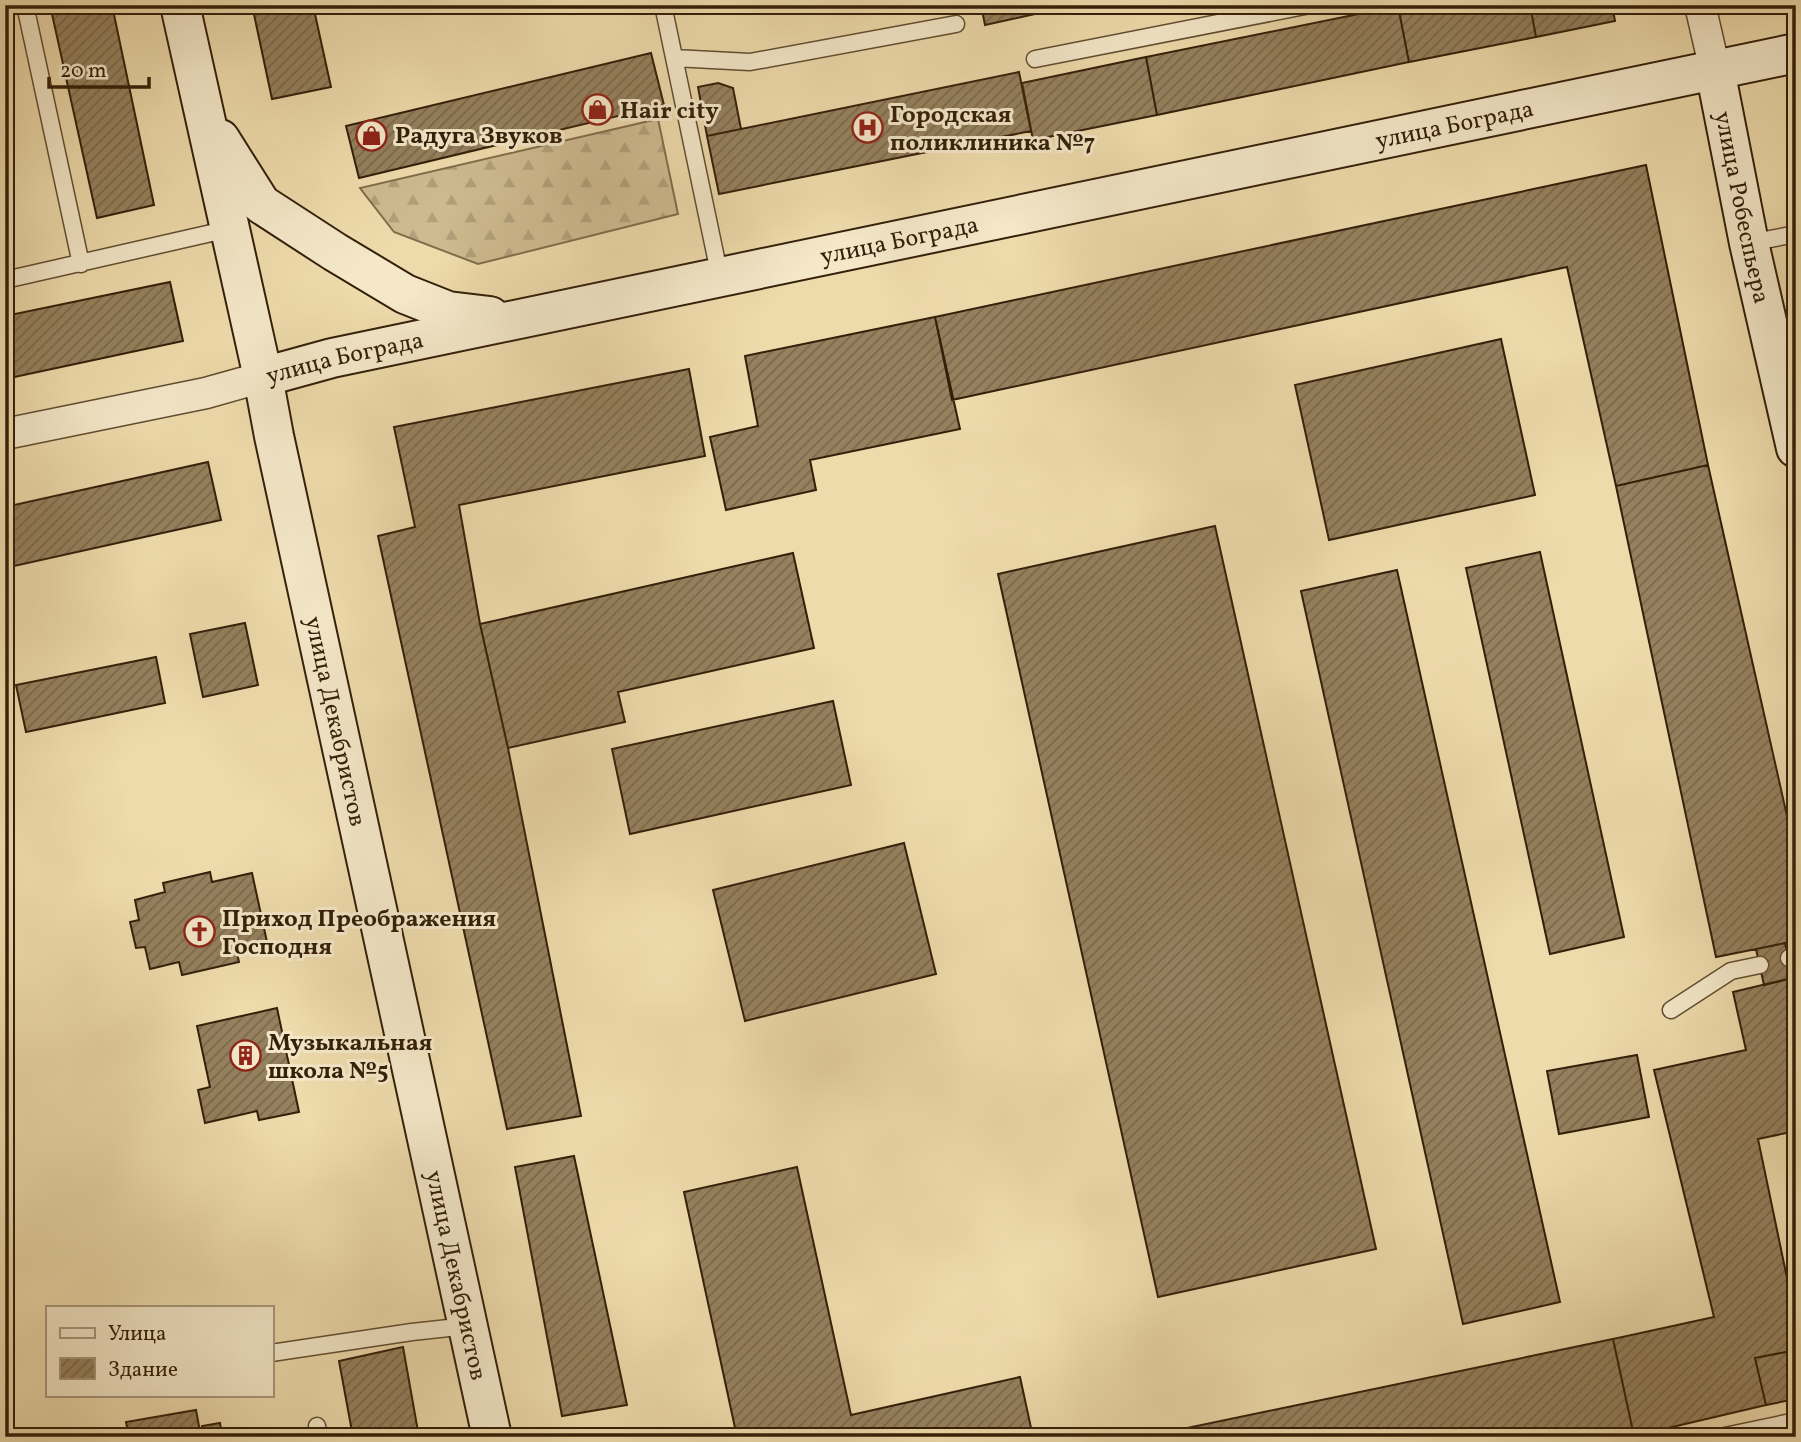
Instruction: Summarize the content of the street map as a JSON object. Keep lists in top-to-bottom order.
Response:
{
  "streets": {
    "main road": ["улица Бограда", "улица Робеспьера", "улица Декабристов"]
  },
  "crossings": [
    ["улица Бограда", "улица Робеспьера"],
    ["улица Бограда", "улица Декабристов"]
  ],
  "places": {
    "shop": ["Hair city", "Радуга Звуков"],
    "hospital": ["Городская поликлиника №7"],
    "church": ["Приход Преображения Господня"],
    "building": ["Музыкальная школа №5"]
  },
  "legend": ["Улица", "Здание"],
  "scale_bar": "20 m"
}
